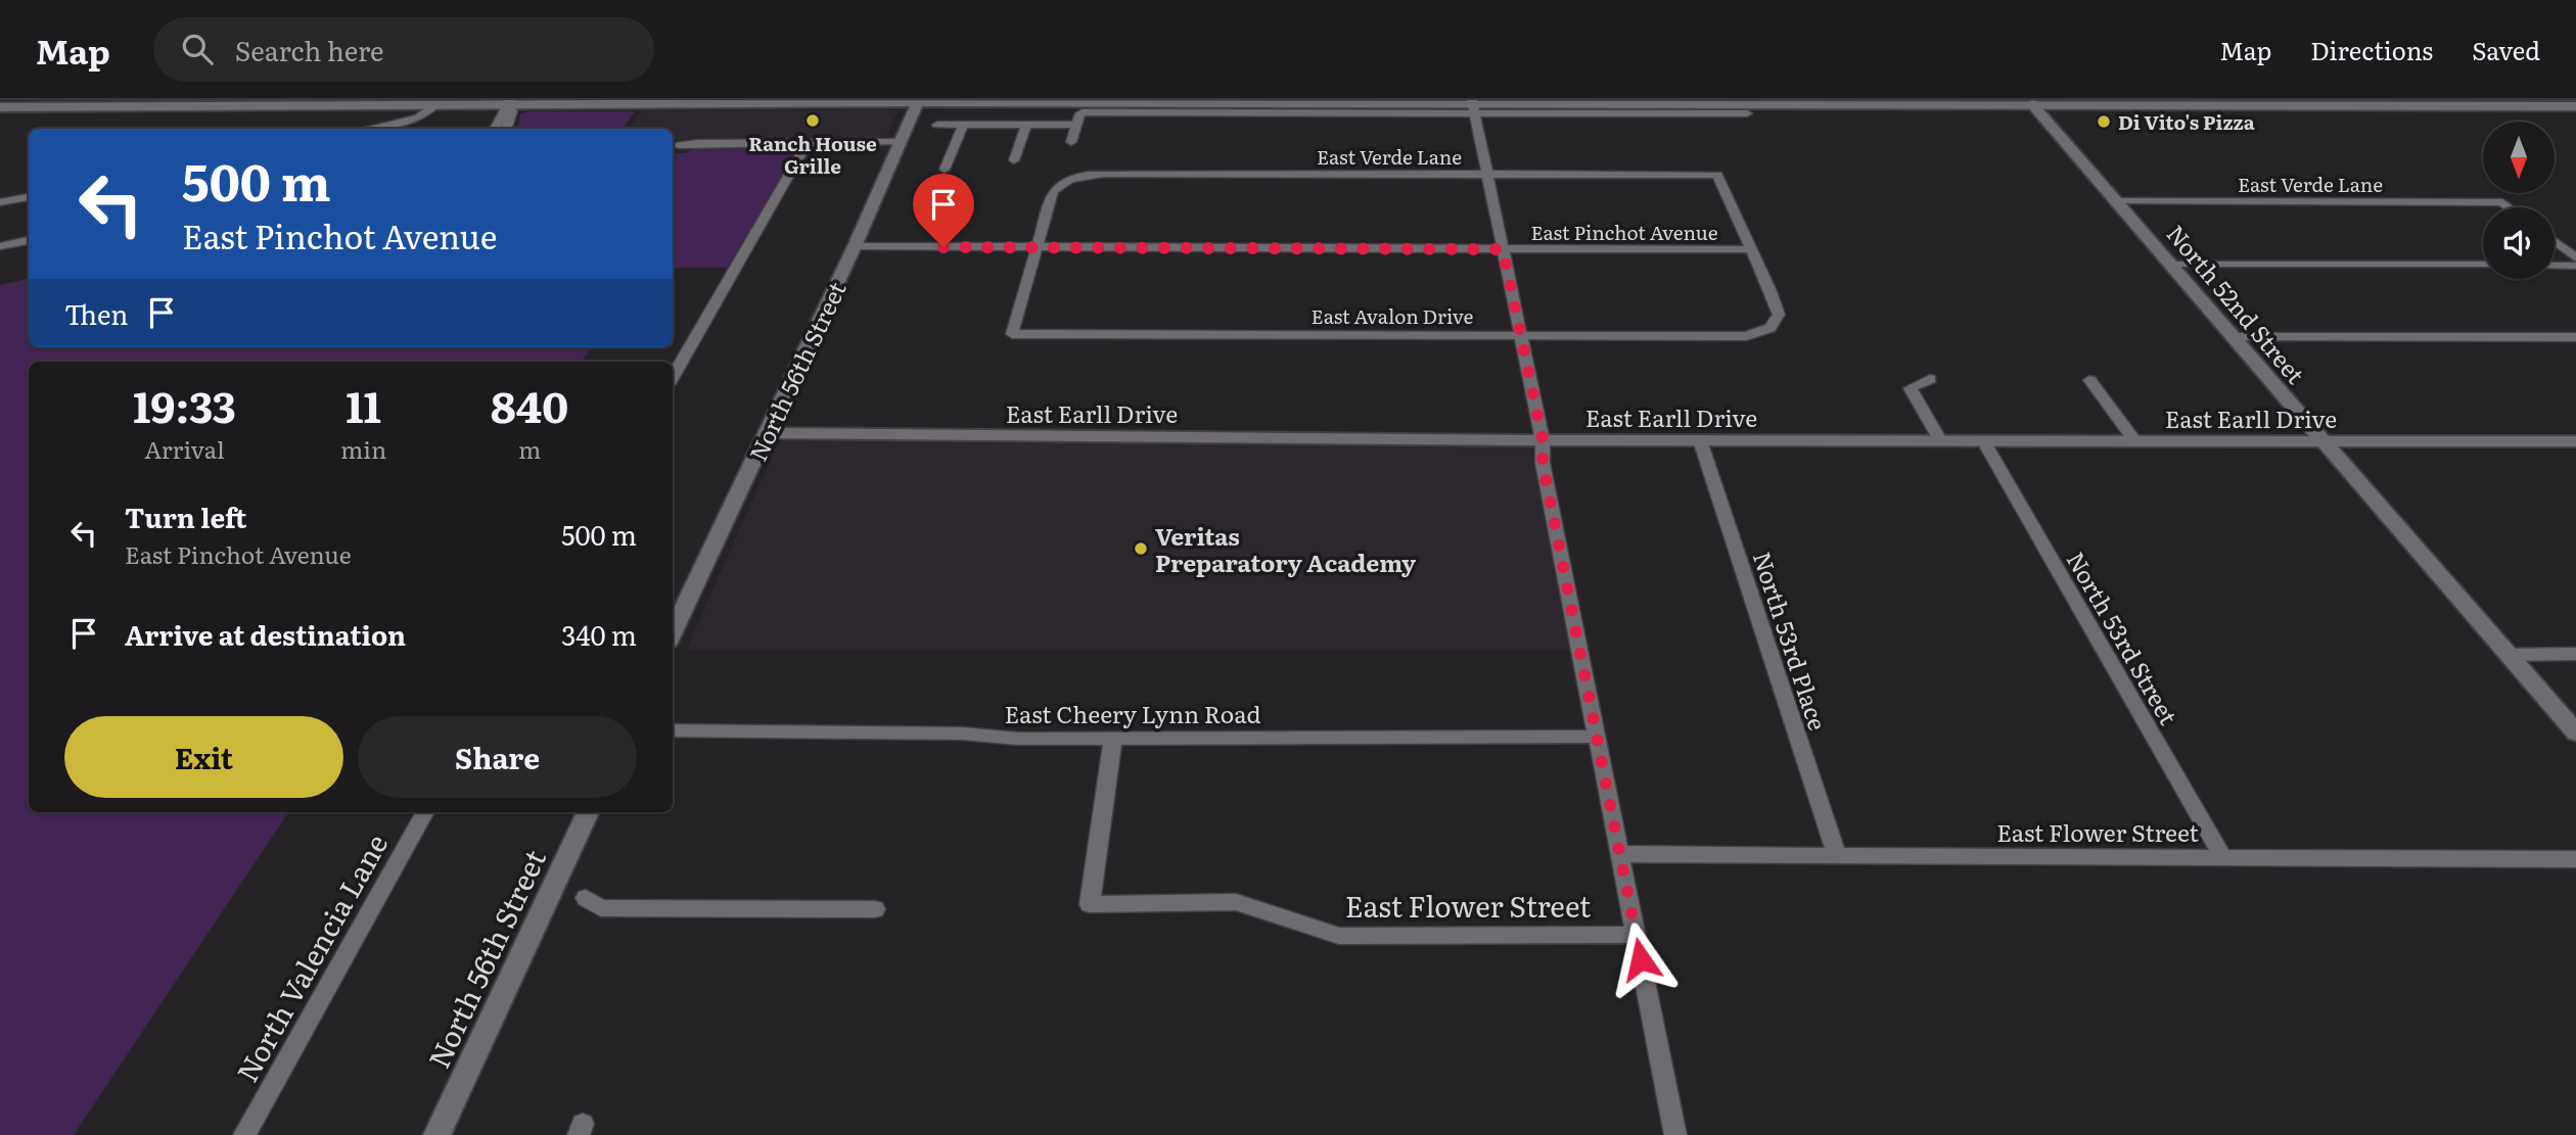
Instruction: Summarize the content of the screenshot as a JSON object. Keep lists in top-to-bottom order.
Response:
{
  "streets": {
    "main road": ["North 52nd Street", "North 56th Street", "East Earll Drive"],
    "street": [
      "East Verde Lane",
      "East Pinchot Avenue",
      "East Avalon Drive",
      "North 53rd Street",
      "North 53rd Place",
      "East Cheery Lynn Road",
      "East Flower Street",
      "North Valencia Lane"
    ]
  },
  "crossings": [
    ["East Verde Lane", "East Pinchot Avenue"],
    ["East Verde Lane", "North 52nd Street"],
    ["East Verde Lane", "East Avalon Drive"],
    ["East Pinchot Avenue", "East Avalon Drive"],
    ["East Pinchot Avenue", "North 56th Street"],
    ["North 52nd Street", "East Earll Drive"],
    ["North 56th Street", "East Earll Drive"],
    ["East Earll Drive", "North 53rd Street"],
    ["East Earll Drive", "North 53rd Place"],
    ["North 53rd Street", "East Flower Street"],
    ["North 53rd Place", "East Flower Street"],
    ["East Cheery Lynn Road", "East Flower Street"]
  ],
  "places": ["Ranch House Grille", "Di Vito's Pizza", "Veritas Preparatory Academy"],
  "north": "bottom",
  "page": {
    "header": "Map",
    "search": "Search here",
    "nav": ["Map", "Directions", "Saved"],
    "turn": ["500 m", "East Pinchot Avenue"],
    "then": "Then",
    "eta": [
      "19:33",
      "Arrival",
      "11",
      "min",
      "840",
      "m"
    ],
    "list": [
      {
        "name": "Turn left",
        "note": "East Pinchot Avenue",
        "value": "500 m"
      },
      {
        "name": "Arrive at destination",
        "value": "340 m"
      }
    ],
    "buttons": ["Exit", "Share"]
  }
}
